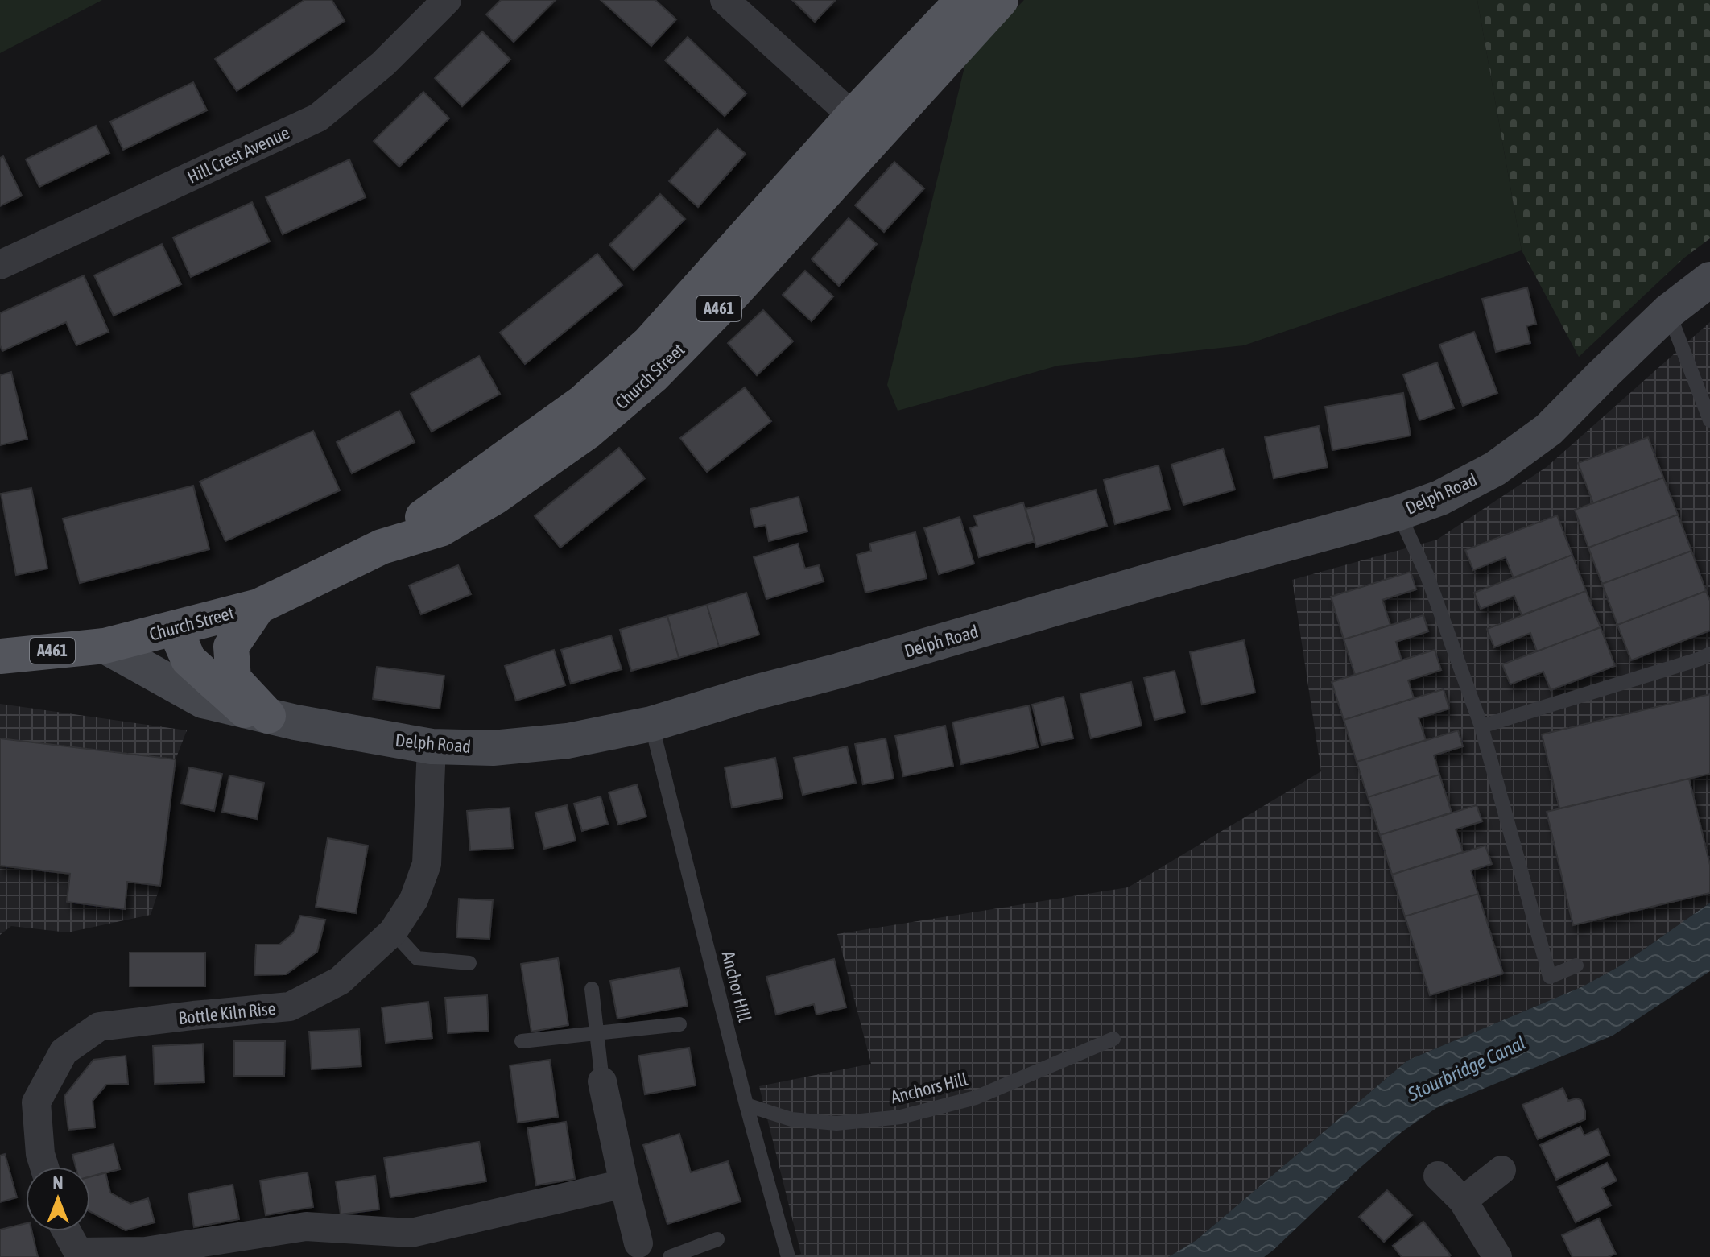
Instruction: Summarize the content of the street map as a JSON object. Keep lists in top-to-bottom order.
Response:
{
  "streets": {
    "main road": ["A461", "Church Street", "Delph Road"],
    "street": ["Hill Crest Avenue", "Bottle Kiln Rise"],
    "lane": ["Anchor Hill", "Anchors Hill"]
  },
  "crossings": [
    ["A461", "Church Street"],
    ["A461", "Delph Road"],
    ["Church Street", "Delph Road"],
    ["Delph Road", "Anchor Hill"],
    ["Delph Road", "Bottle Kiln Rise"],
    ["Anchor Hill", "Anchors Hill"]
  ],
  "water": ["Stourbridge Canal"],
  "north": "top"
}
